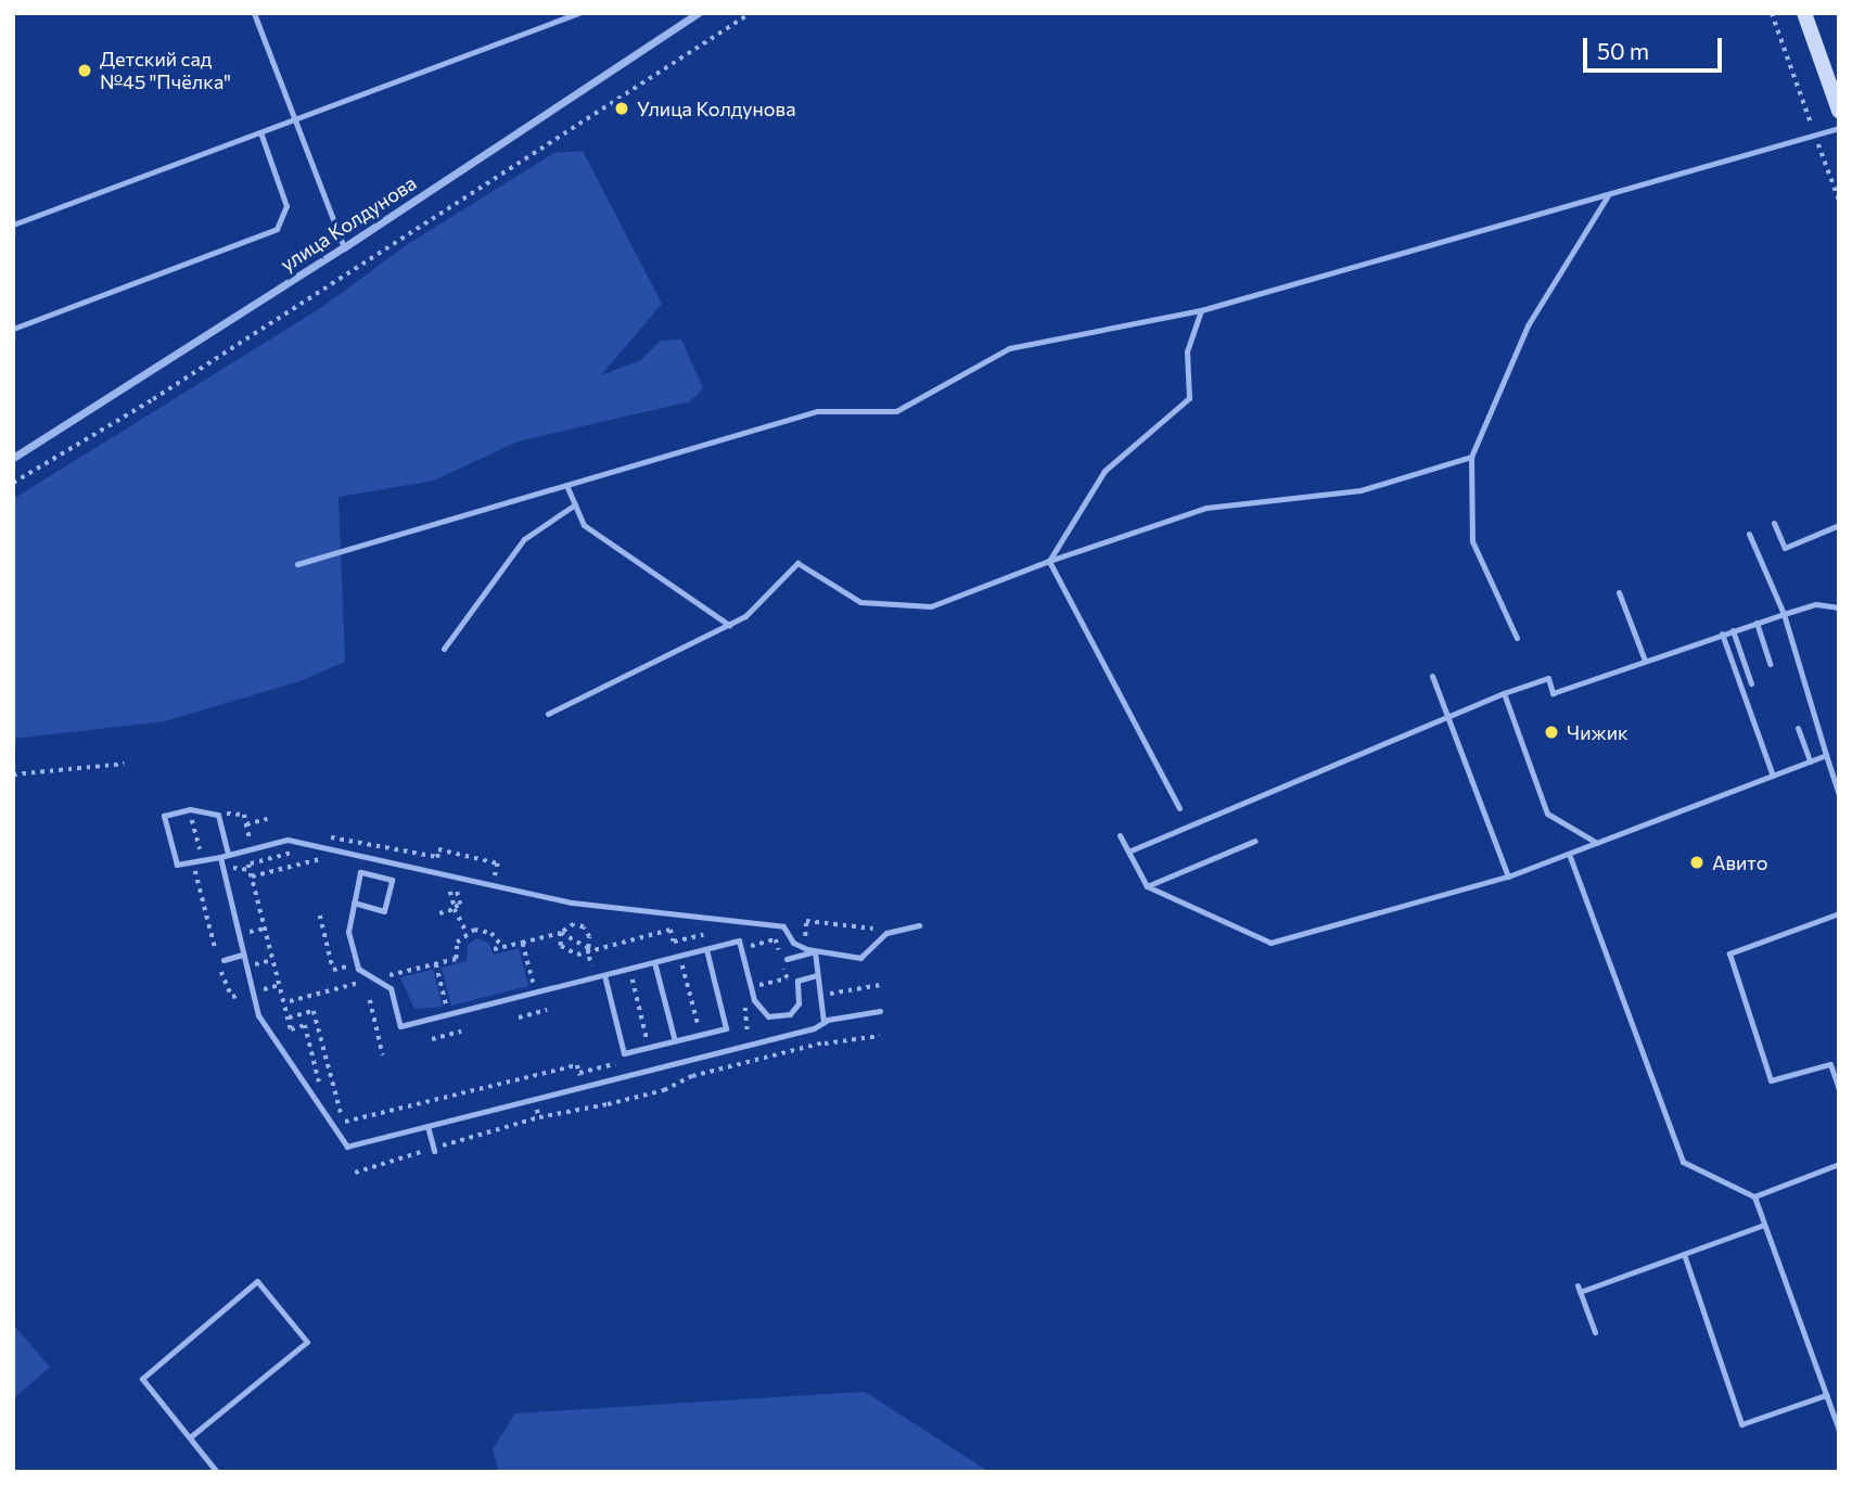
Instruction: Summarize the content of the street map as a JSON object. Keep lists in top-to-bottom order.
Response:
{
  "streets": {
    "street": ["улица Колдунова"]
  },
  "places": [
    "Детский сад №45 \"Пчёлка\"",
    "Улица Колдунова",
    "Чижик",
    "Авито"
  ],
  "scale_bar": "50 m"
}
